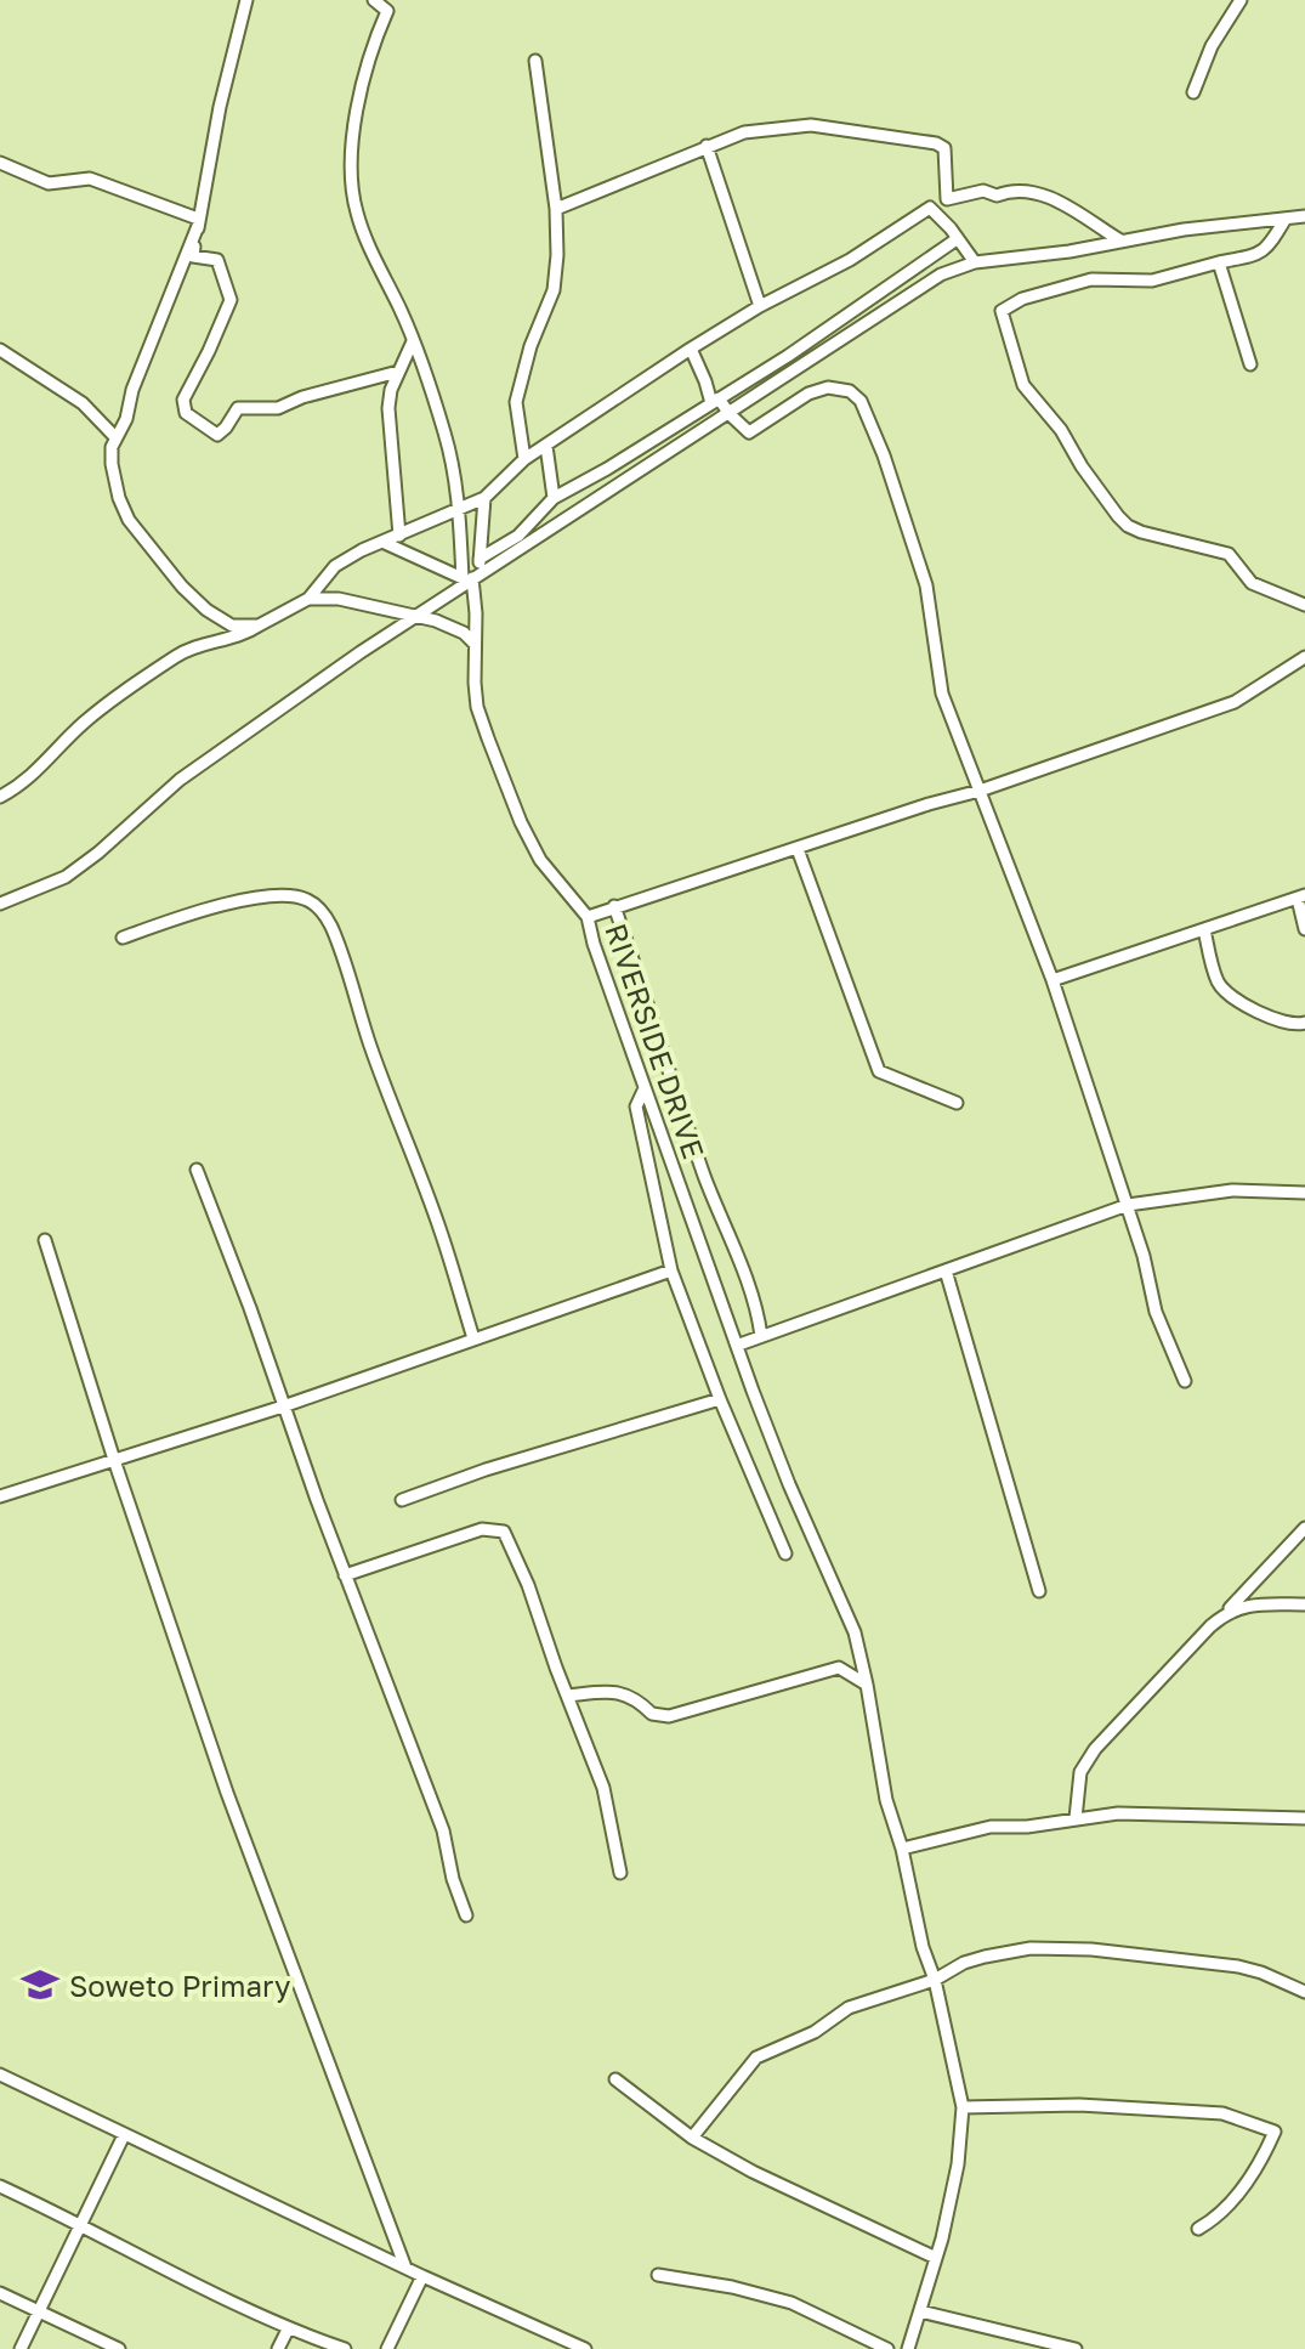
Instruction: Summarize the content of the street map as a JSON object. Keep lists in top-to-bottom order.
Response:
{
  "streets": {
    "street": ["RIVERSIDE DRIVE"]
  },
  "places": {
    "school or university": ["Soweto Primary"]
  }
}
